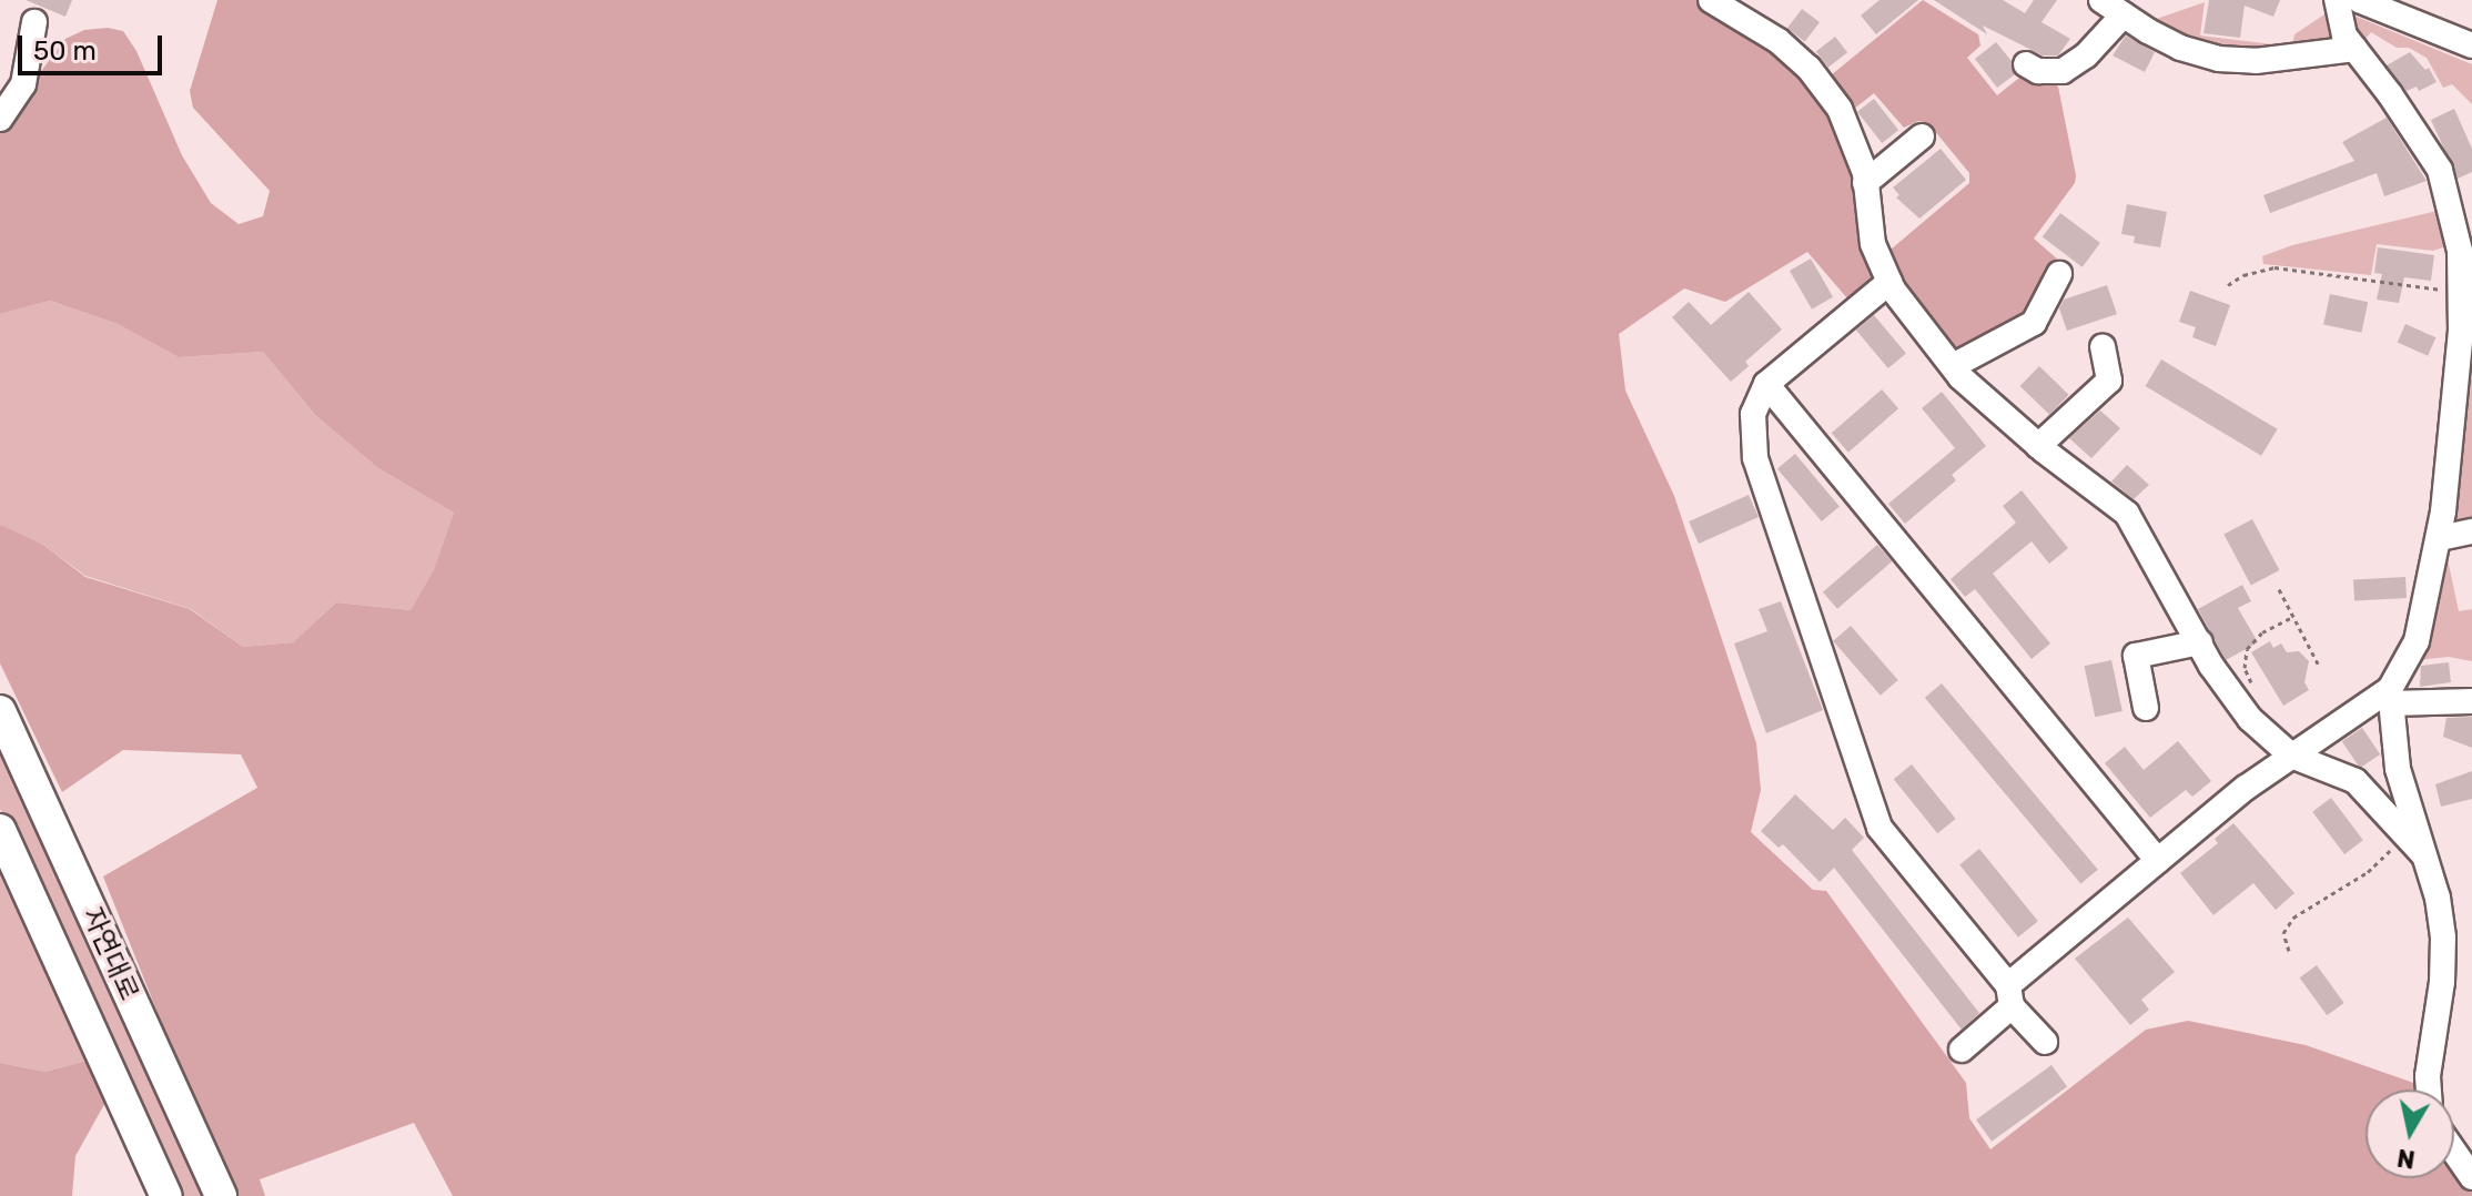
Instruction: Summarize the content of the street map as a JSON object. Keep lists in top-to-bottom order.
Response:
{
  "streets": {
    "main road": ["자연대로"]
  },
  "scale_bar": "50 m",
  "north": "bottom"
}
